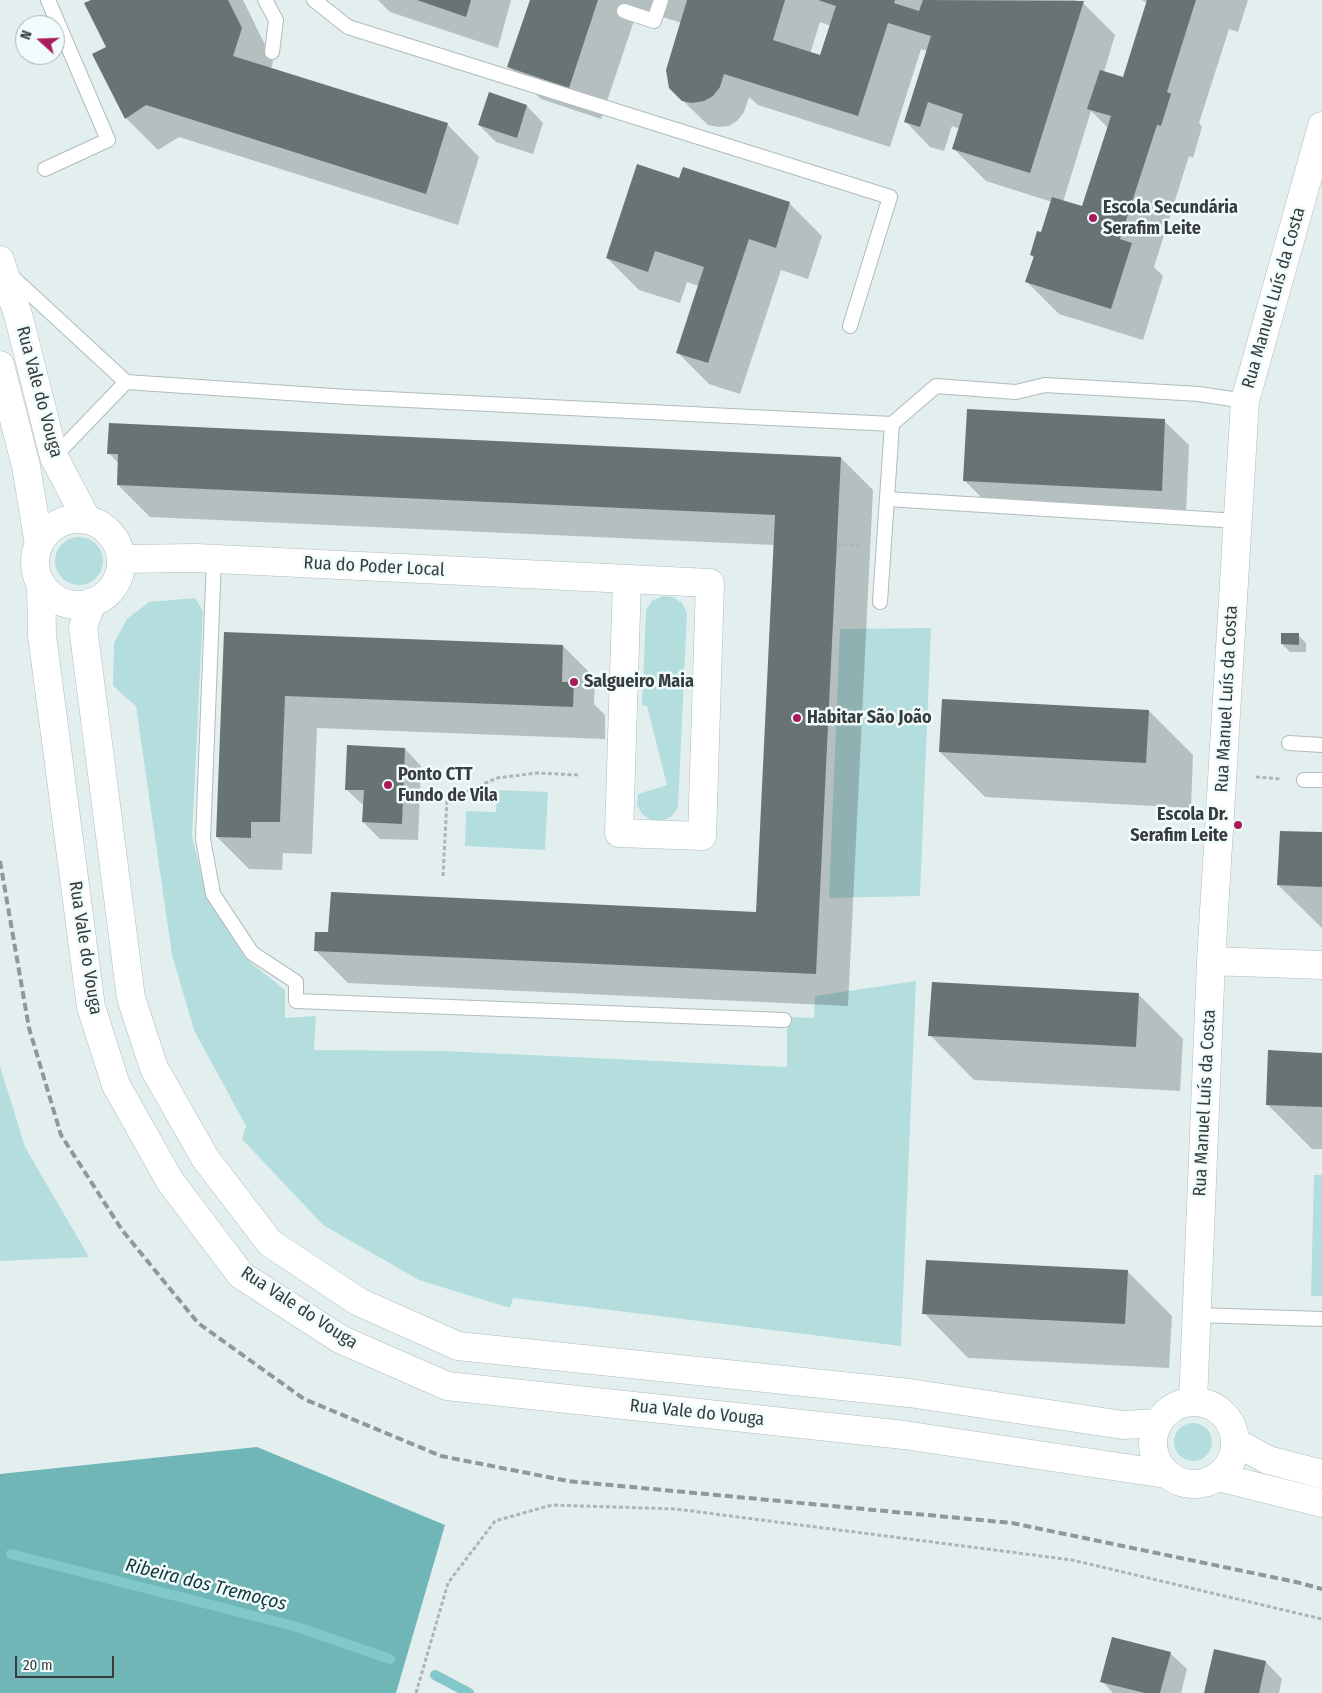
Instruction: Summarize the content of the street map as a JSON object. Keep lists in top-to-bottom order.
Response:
{
  "streets": {
    "street": ["Rua Manuel Luís da Costa", "Rua Vale do Vouga", "Rua do Poder Local"]
  },
  "crossings": [
    ["Rua Manuel Luís da Costa", "Rua Vale do Vouga"],
    ["Rua Vale do Vouga", "Rua do Poder Local"]
  ],
  "water": ["Ribeira dos Tremoços"],
  "places": [
    "Escola Secundária Serafim Leite",
    "Salgueiro Maia",
    "Habitar São João",
    "Ponto CTT Fundo de Vila",
    "Escola Dr. Serafim Leite"
  ],
  "scale_bar": "20 m",
  "north": "left"
}
